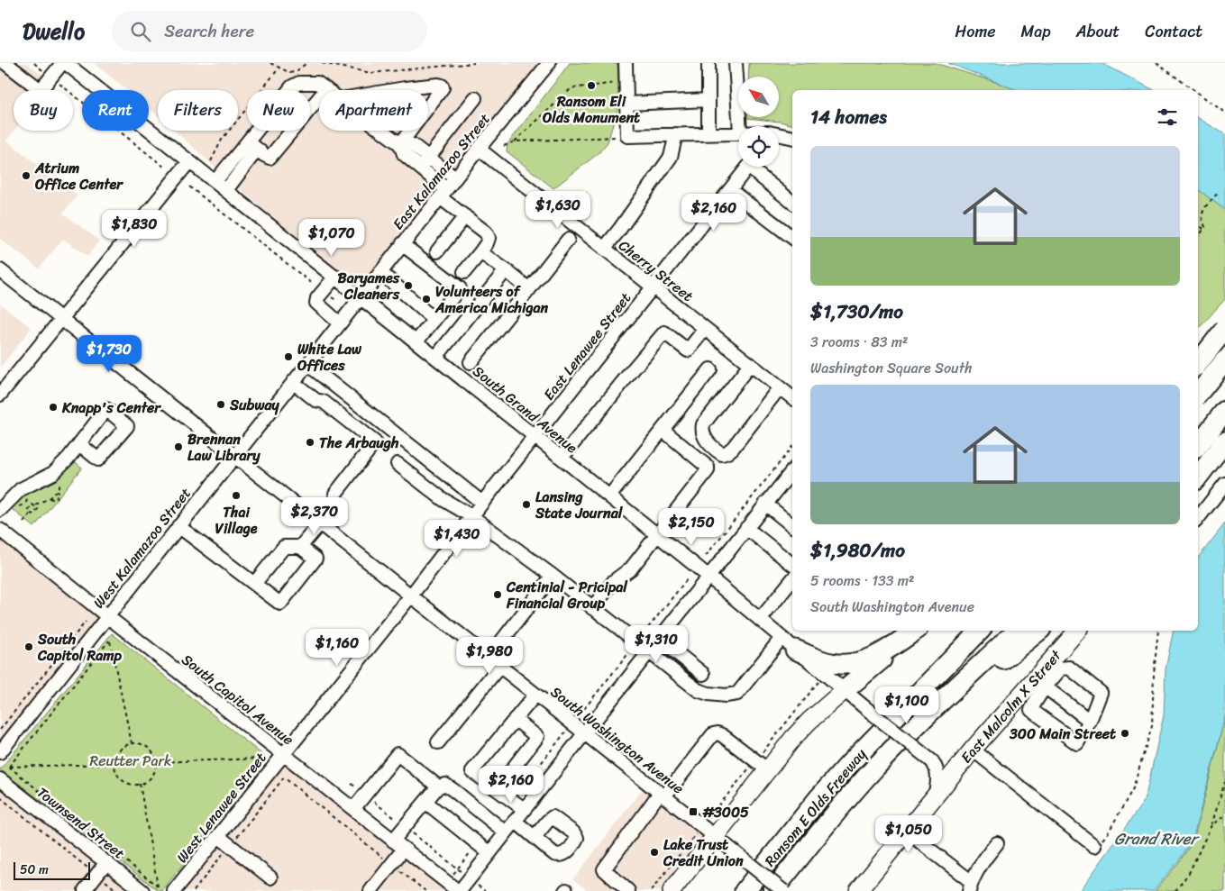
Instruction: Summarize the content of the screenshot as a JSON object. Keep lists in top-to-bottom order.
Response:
{
  "streets": {
    "highway": ["Ransom E Olds Freeway"],
    "main road": ["East Malcolm X Street"],
    "street": [
      "East Kalamazoo Street",
      "Cherry Street",
      "East Lenawee Street",
      "South Grand Avenue",
      "West Kalamazoo Street",
      "South Capitol Avenue",
      "South Washington Avenue",
      "West Lenawee Street",
      "Townsend Street"
    ]
  },
  "crossings": [
    ["East Kalamazoo Street", "Cherry Street"],
    ["East Kalamazoo Street", "South Grand Avenue"],
    ["East Kalamazoo Street", "West Kalamazoo Street"],
    ["Cherry Street", "East Lenawee Street"],
    ["East Lenawee Street", "South Grand Avenue"],
    ["East Lenawee Street", "South Washington Avenue"],
    ["East Lenawee Street", "West Lenawee Street"],
    ["South Grand Avenue", "East Malcolm X Street"],
    ["West Kalamazoo Street", "South Capitol Avenue"],
    ["West Kalamazoo Street", "South Washington Avenue"],
    ["South Capitol Avenue", "West Lenawee Street"],
    ["South Washington Avenue", "West Lenawee Street"]
  ],
  "water": ["Grand River"],
  "parks": ["Reutter Park"],
  "places": {
    "other": [
      "Ransom Eli Olds Monument",
      "Atrium Office Center",
      "Baryames Cleaners",
      "Volunteers of America Michigan",
      "White Law Offices",
      "Subway",
      "Knapp's Center",
      "The Arbaugh",
      "Brennan Law Library",
      "Thai Village",
      "Lansing State Journal",
      "Centinial - Pricipal Financial Group",
      "South Capitol Ramp",
      "300 Main Street",
      "Lake Trust Credit Union"
    ],
    "transit": ["#3005"]
  },
  "scale_bar": "50 m",
  "north": "top left",
  "page": {
    "header": "Dwello",
    "search": "Search here",
    "nav": [
      "Home",
      "Map",
      "About",
      "Contact"
    ],
    "chip": [
      "Buy",
      "Rent",
      "Filters",
      "New",
      "Apartment"
    ],
    "heading": "14 homes",
    "list": [
      {
        "name": "$1,730/mo",
        "note": "3 rooms · 83 m² · Washington Square South"
      },
      {
        "name": "$1,980/mo",
        "note": "5 rooms · 133 m² · South Washington Avenue"
      }
    ],
    "price": [
      "$1,630",
      "$2,160",
      "$1,830",
      "$1,070",
      "$1,730",
      "$2,370",
      "$2,150",
      "$1,430",
      "$1,310",
      "$1,160",
      "$1,980",
      "$1,100",
      "$2,160",
      "$1,050"
    ],
    "scale": "50 m"
  }
}
